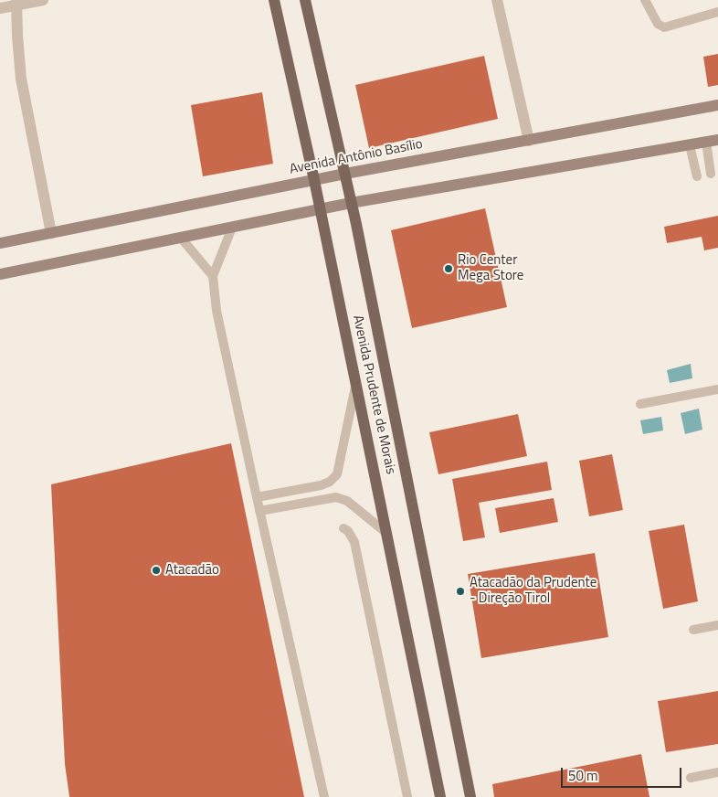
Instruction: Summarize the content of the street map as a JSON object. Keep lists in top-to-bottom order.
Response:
{
  "streets": {
    "main road": ["Avenida Antônio Basílio", "Avenida Prudente de Morais"]
  },
  "crossings": [
    ["Avenida Antônio Basílio", "Avenida Prudente de Morais"]
  ],
  "places": ["Rio Center Mega Store", "Atacadão", "Atacadão da Prudente - Direção Tirol"],
  "scale_bar": "50 m"
}
